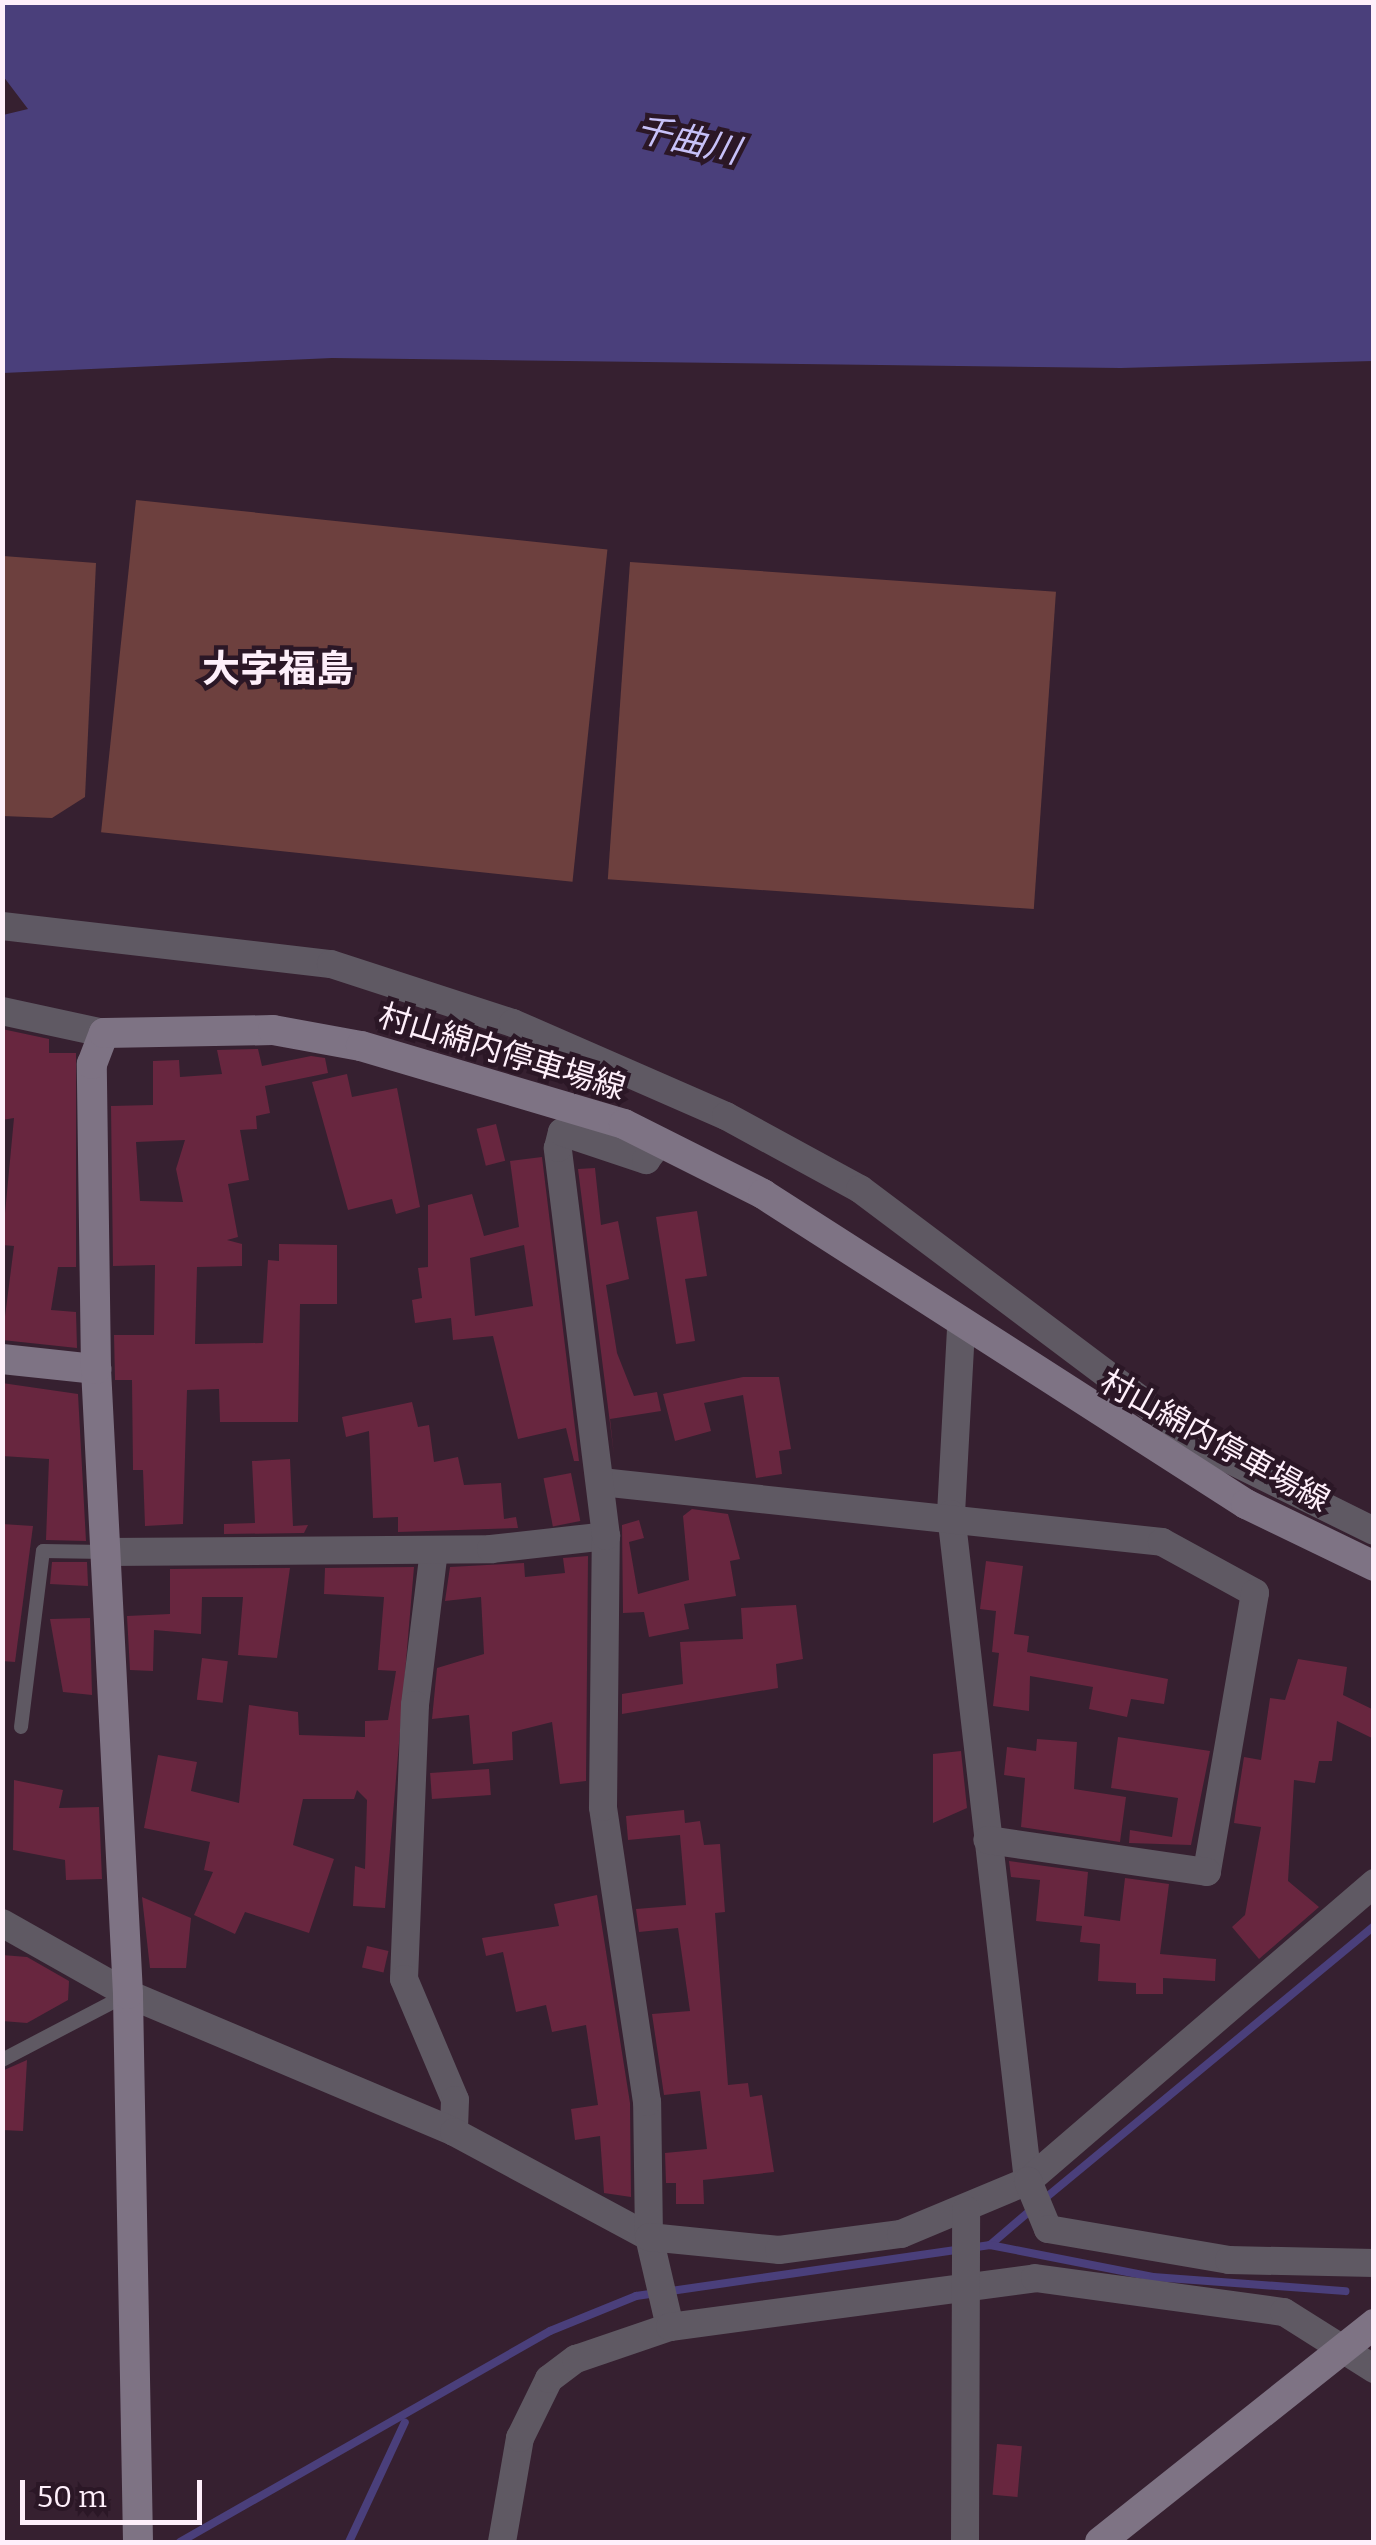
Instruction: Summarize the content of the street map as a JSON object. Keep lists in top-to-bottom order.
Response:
{
  "streets": {
    "main road": ["村山綿内停車場線"]
  },
  "districts": ["大字福島"],
  "water": ["千曲川"],
  "scale_bar": "50 m"
}
